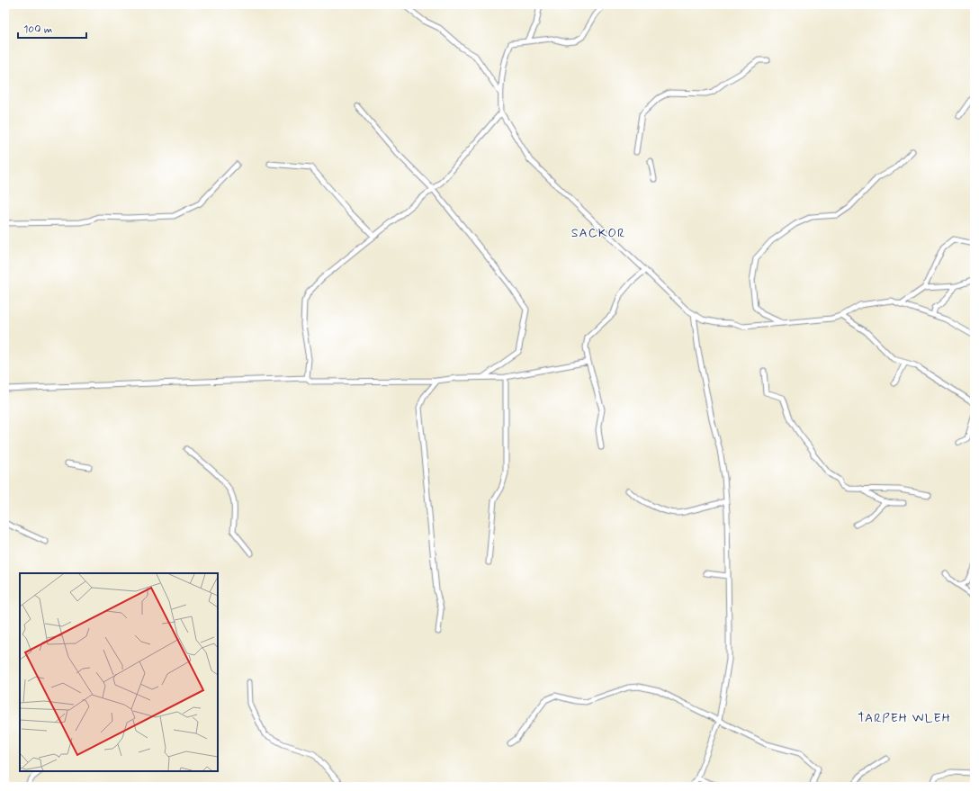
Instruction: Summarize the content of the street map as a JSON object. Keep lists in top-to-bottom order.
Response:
{
  "districts": ["SACKOR", "TARPEH WLEH"],
  "scale_bar": "100 m"
}
